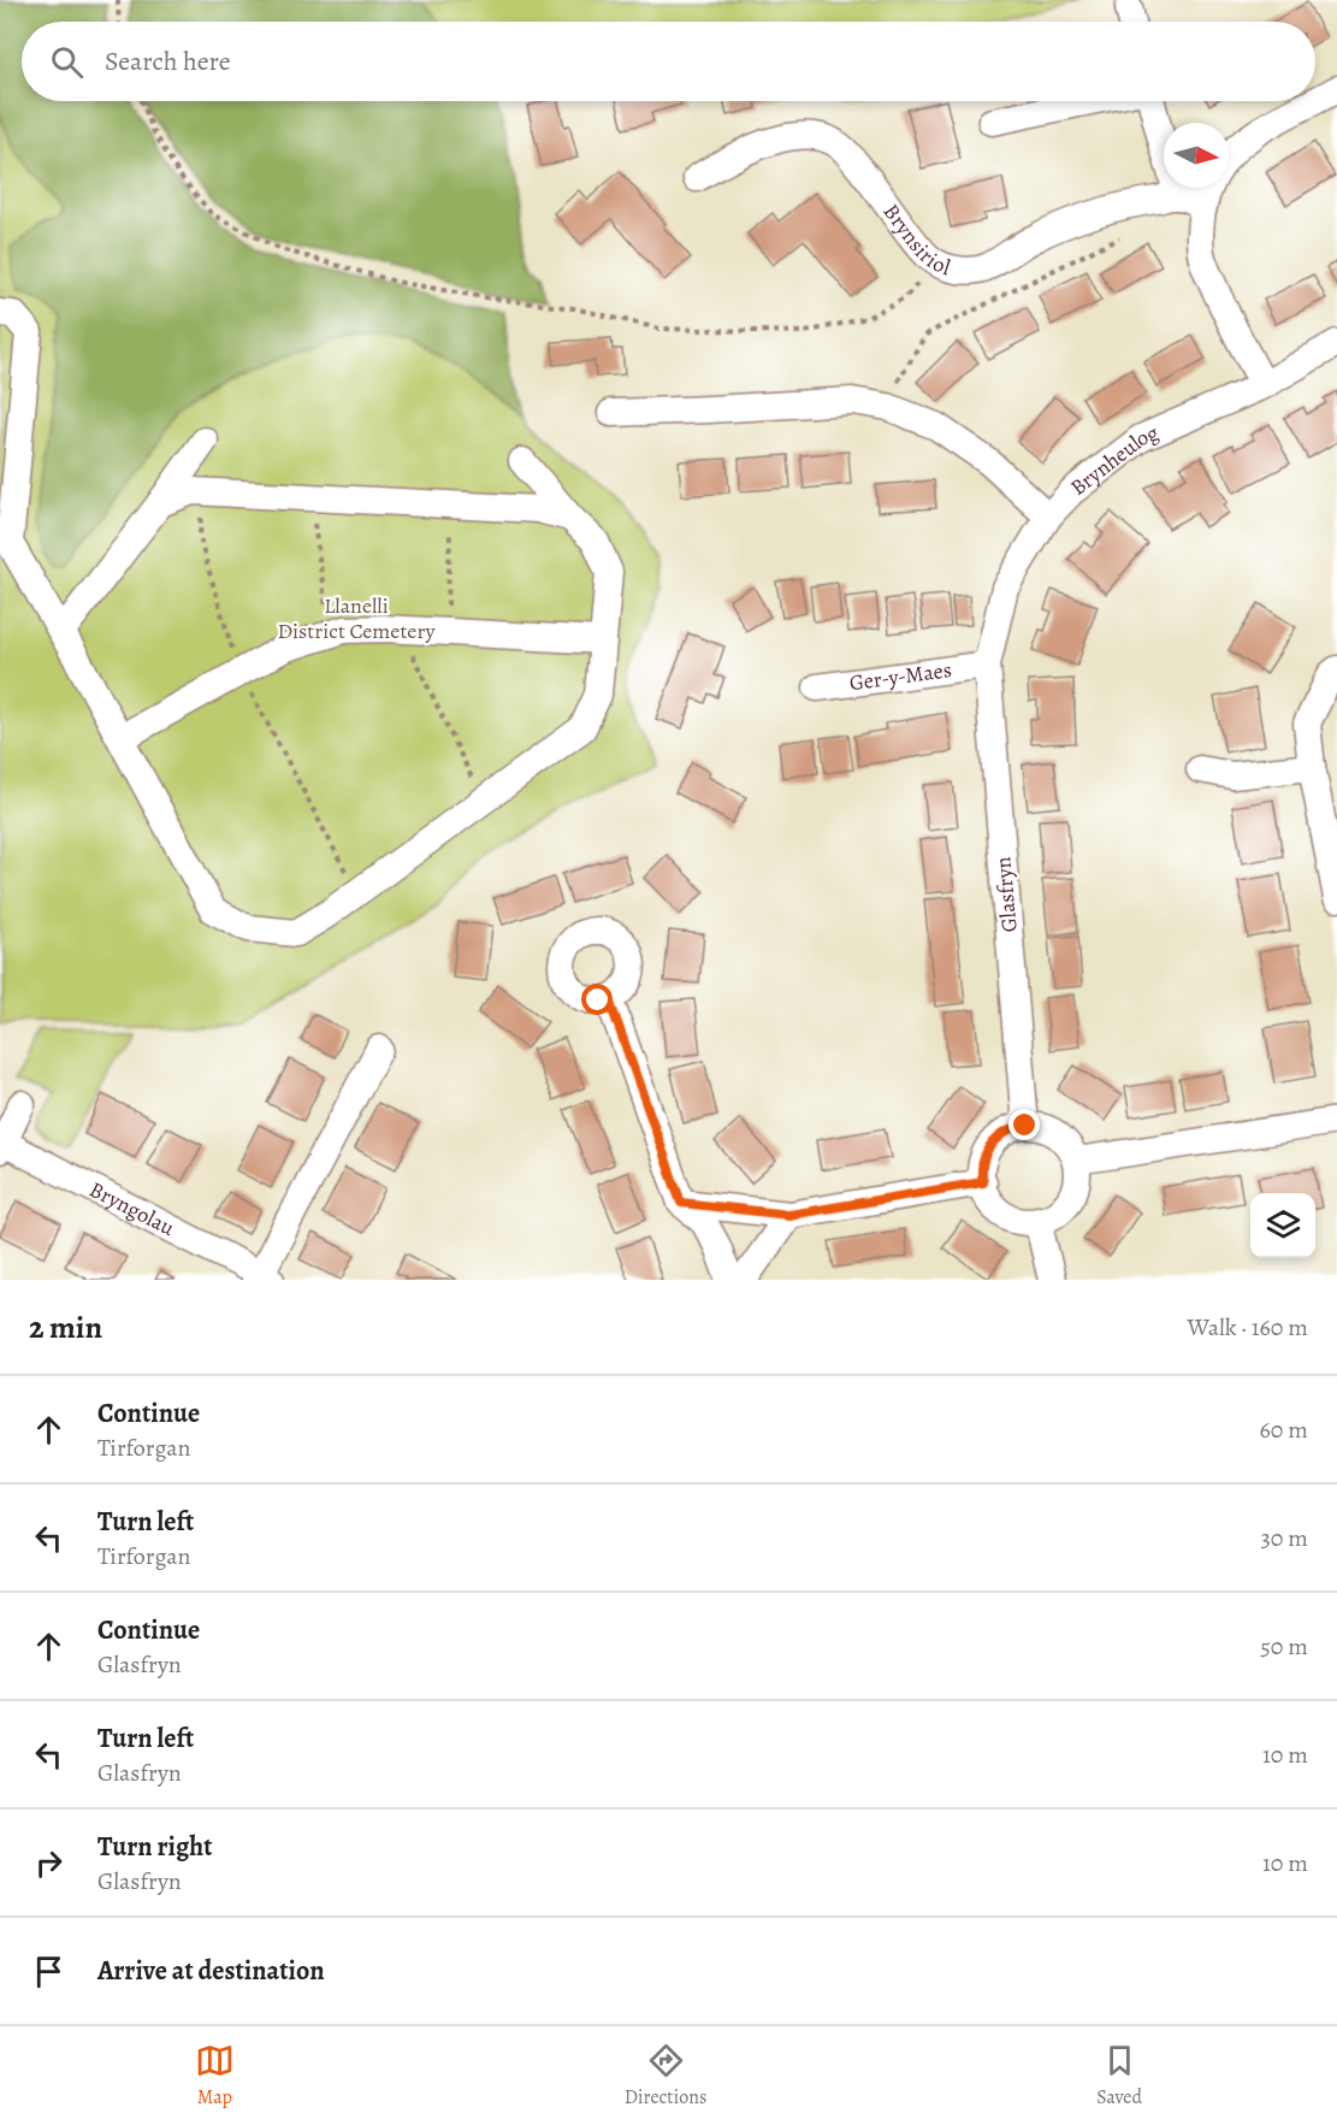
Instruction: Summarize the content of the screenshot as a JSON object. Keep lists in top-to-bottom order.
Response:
{
  "streets": {
    "street": [
      "Brynsiriol",
      "Brynheulog",
      "Ger-y-Maes",
      "Glasfryn",
      "Bryngolau"
    ]
  },
  "crossings": [
    ["Brynheulog", "Ger-y-Maes"],
    ["Brynheulog", "Glasfryn"],
    ["Ger-y-Maes", "Glasfryn"]
  ],
  "parks": ["Llanelli District Cemetery"],
  "north": "right",
  "page": {
    "search": "Search here",
    "heading": ["2 min", "Walk · 160 m"],
    "list": [
      ["Continue", "Tirforgan", "60 m"],
      ["Turn left", "Tirforgan", "30 m"],
      ["Continue", "Glasfryn", "50 m"],
      ["Turn left", "Glasfryn", "10 m"],
      ["Turn right", "Glasfryn", "10 m"],
      "Arrive at destination"
    ],
    "nav": ["Map", "Directions", "Saved"]
  }
}
